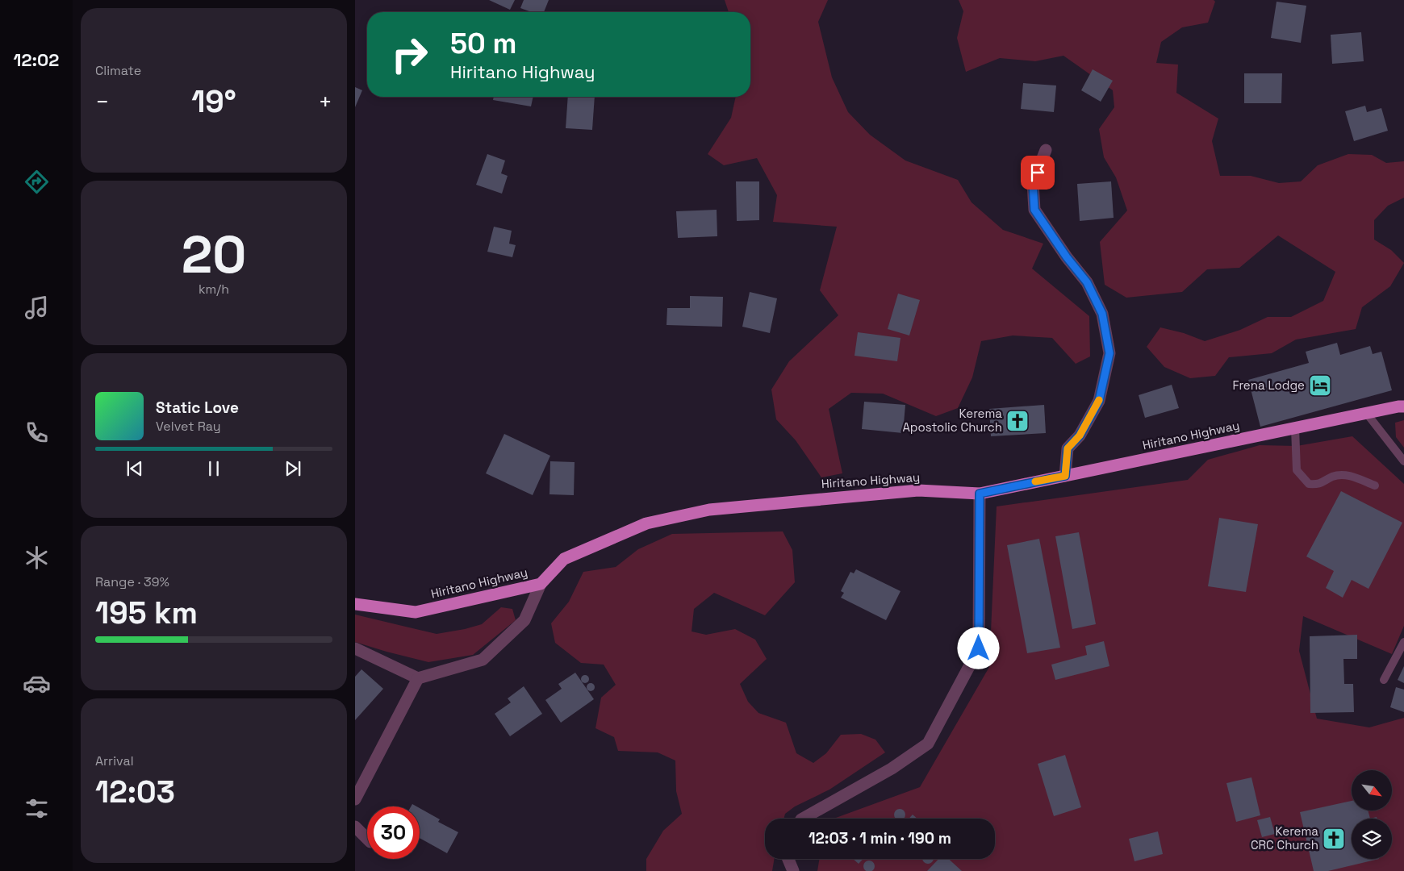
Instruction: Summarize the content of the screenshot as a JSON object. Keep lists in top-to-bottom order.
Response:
{
  "streets": {
    "highway": ["Hiritano Highway"]
  },
  "places": {
    "hotel": ["Frena Lodge"],
    "church": ["Kerema Apostolic Church", "Kerema CRC Church"]
  },
  "north": "bottom right",
  "page": {
    "tabs": "12:02",
    "tile": [
      "Climate",
      ["20", "km/h"],
      ["Range · 39%", "195 km"],
      ["Arrival", "12:03"]
    ],
    "turn": ["50 m", "Hiritano Highway"],
    "heat": ["−", "19°", "+"],
    "song": ["Static Love", "Velvet Ray"],
    "limit": "30",
    "trip": "12:03 · 1 min · 190 m"
  }
}
